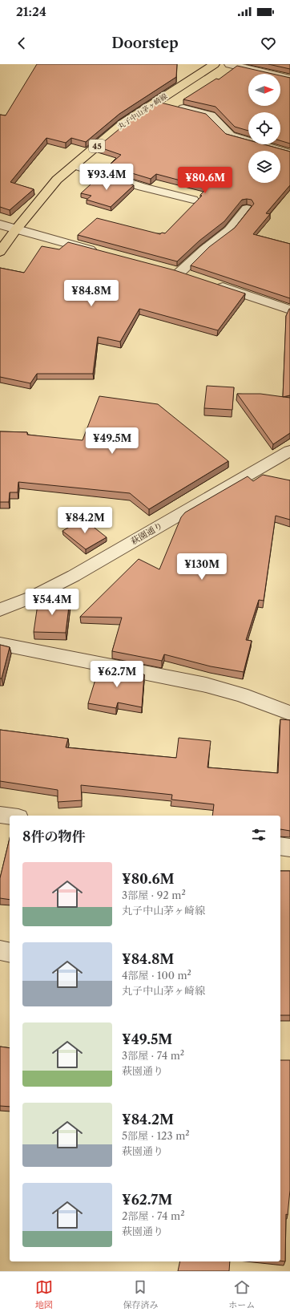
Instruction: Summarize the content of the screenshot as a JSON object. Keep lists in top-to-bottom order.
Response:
{
  "streets": {
    "main road": ["丸子中山茅ヶ崎線", "45"],
    "street": ["萩園通り"]
  },
  "north": "right",
  "page": {
    "status": "21:24",
    "header": "Doorstep",
    "price": [
      "¥93.4M",
      "¥80.6M",
      "¥84.8M",
      "¥49.5M",
      "¥84.2M",
      "¥130M",
      "¥54.4M",
      "¥62.7M"
    ],
    "heading": "8件の物件",
    "list": [
      {
        "name": "¥80.6M",
        "note": "3部屋 · 92 m² · 丸子中山茅ヶ崎線"
      },
      {
        "name": "¥84.8M",
        "note": "4部屋 · 100 m² · 丸子中山茅ヶ崎線"
      },
      {
        "name": "¥49.5M",
        "note": "3部屋 · 74 m² · 萩園通り"
      },
      {
        "name": "¥84.2M",
        "note": "5部屋 · 123 m² · 萩園通り"
      },
      {
        "name": "¥62.7M",
        "note": "2部屋 · 74 m² · 萩園通り"
      }
    ],
    "tabs": ["地図", "保存済み", "ホーム"]
  }
}
